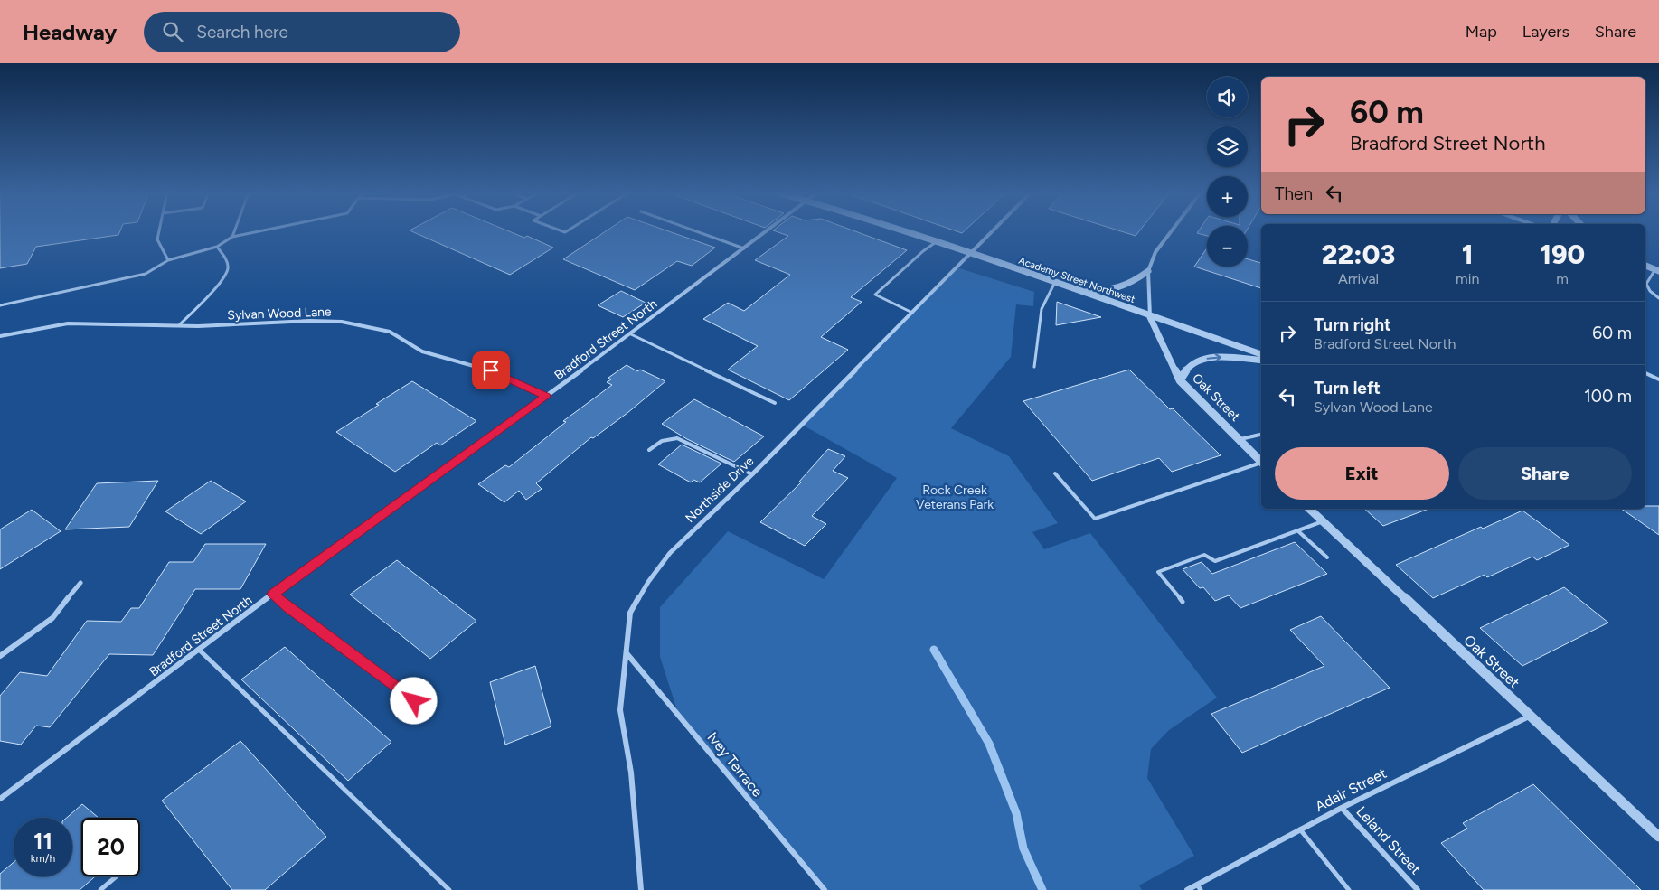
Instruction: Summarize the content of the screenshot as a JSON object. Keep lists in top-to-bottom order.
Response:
{
  "streets": {
    "street": [
      "Academy Street Northwest",
      "Sylvan Wood Lane",
      "Bradford Street North",
      "Oak Street",
      "Northside Drive",
      "Ivey Terrace",
      "Adair Street",
      "Leland Street"
    ]
  },
  "crossings": [
    ["Academy Street Northwest", "Oak Street"],
    ["Academy Street Northwest", "Northside Drive"],
    ["Sylvan Wood Lane", "Bradford Street North"],
    ["Oak Street", "Adair Street"],
    ["Northside Drive", "Ivey Terrace"],
    ["Adair Street", "Leland Street"]
  ],
  "parks": ["Rock Creek Veterans Park"],
  "page": {
    "header": "Headway",
    "search": "Search here",
    "nav": ["Map", "Layers", "Share"],
    "map_buttons": ["+", "−"],
    "turn": ["60 m", "Bradford Street North"],
    "then": "Then",
    "eta": [
      "22:03",
      "Arrival",
      "1",
      "min",
      "190",
      "m"
    ],
    "list": [
      {
        "name": "Turn right",
        "note": "Bradford Street North",
        "value": "60 m"
      },
      {
        "name": "Turn left",
        "note": "Sylvan Wood Lane",
        "value": "100 m"
      }
    ],
    "buttons": ["Exit", "Share"],
    "speed": "11 km/h",
    "limit": "20"
  }
}
